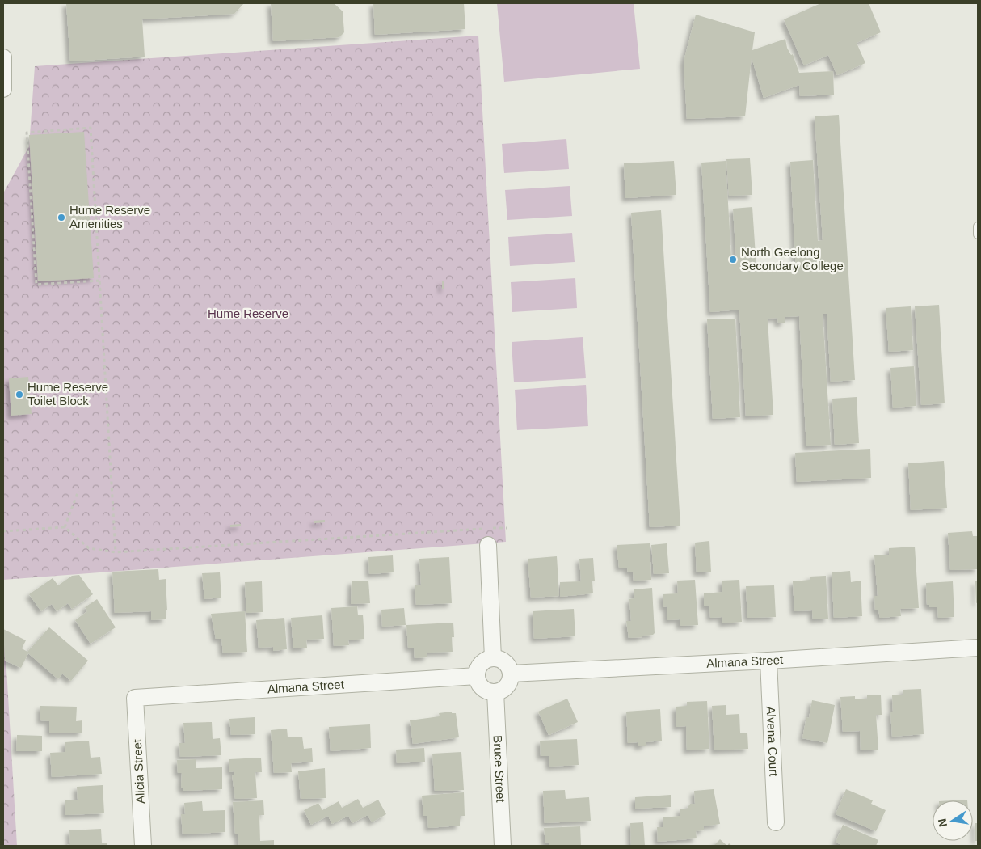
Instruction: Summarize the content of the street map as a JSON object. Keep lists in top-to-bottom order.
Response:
{
  "streets": {
    "street": [
      "Almana Street",
      "Alvena Court",
      "Bruce Street",
      "Alicia Street"
    ]
  },
  "crossings": [
    ["Almana Street", "Alvena Court"],
    ["Almana Street", "Bruce Street"],
    ["Almana Street", "Alicia Street"]
  ],
  "parks": ["Hume Reserve"],
  "places": ["Hume Reserve Amenities", "North Geelong Secondary College", "Hume Reserve Toilet Block"],
  "north": "left"
}
